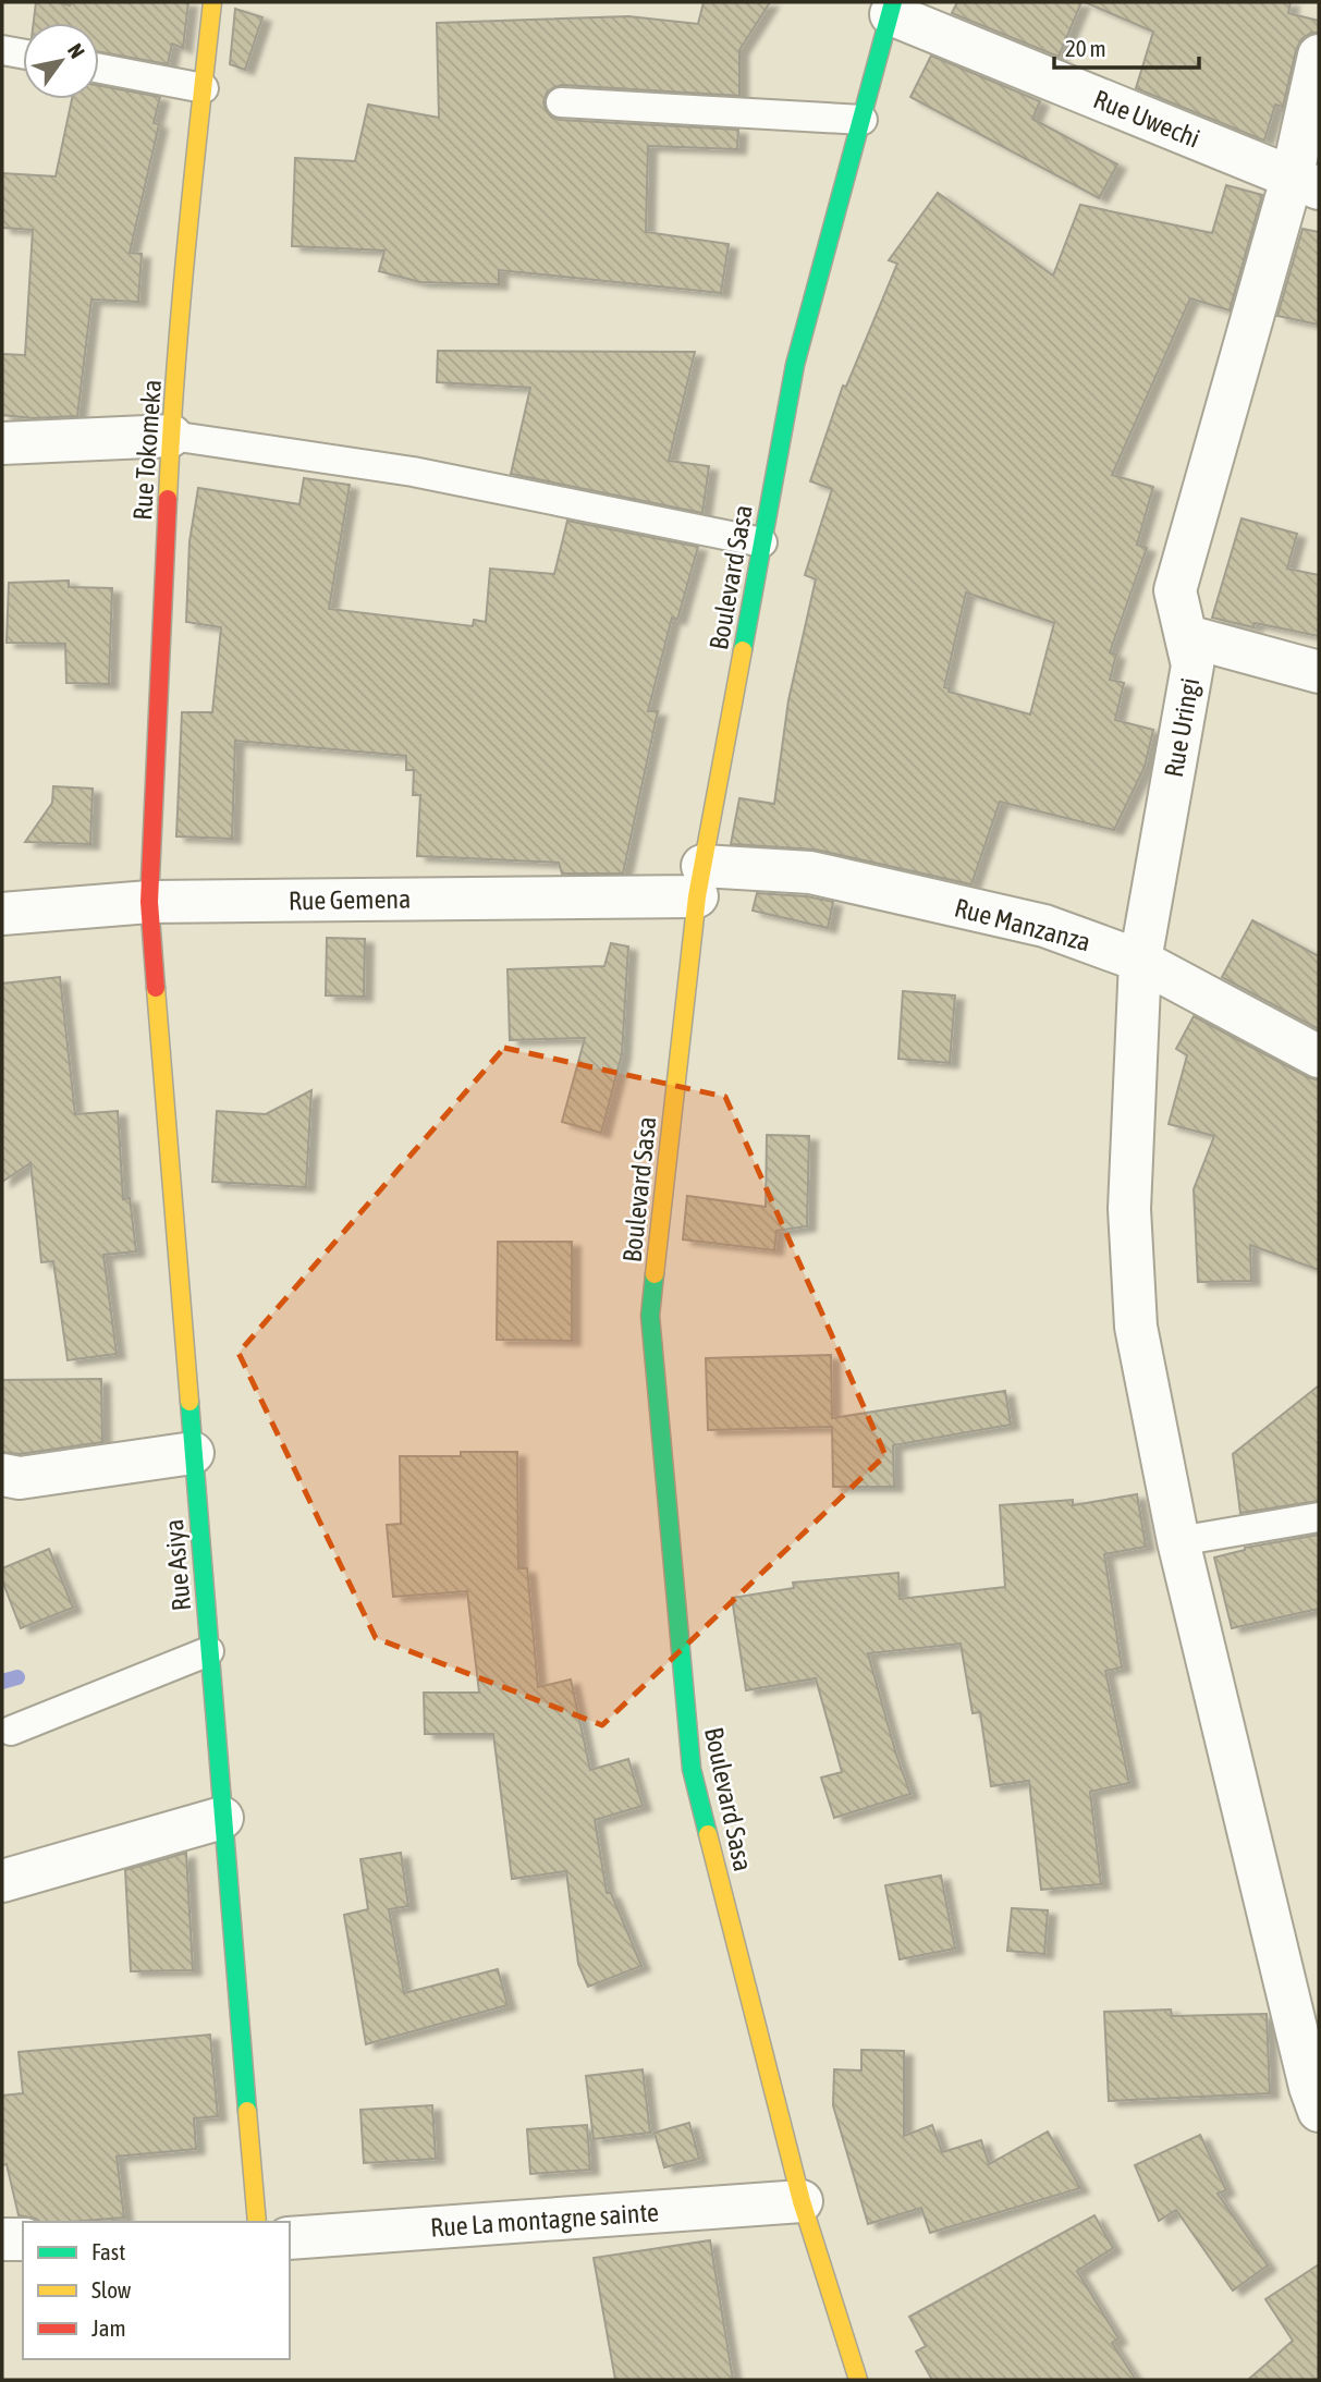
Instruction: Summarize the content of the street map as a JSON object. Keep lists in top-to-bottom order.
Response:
{
  "streets": {
    "street": [
      "Rue Uwechi",
      "Rue Tokomeka",
      "Boulevard Sasa",
      "Rue Uringi",
      "Rue Gemena",
      "Rue Manzanza",
      "Rue Asiya",
      "Rue La montagne sainte"
    ]
  },
  "crossings": [
    ["Rue Uwechi", "Boulevard Sasa"],
    ["Rue Uwechi", "Rue Uringi"],
    ["Rue Tokomeka", "Rue Gemena"],
    ["Rue Tokomeka", "Rue Asiya"],
    ["Boulevard Sasa", "Rue Gemena"],
    ["Boulevard Sasa", "Rue Manzanza"],
    ["Boulevard Sasa", "Rue La montagne sainte"],
    ["Rue Uringi", "Rue Manzanza"],
    ["Rue Gemena", "Rue Manzanza"],
    ["Rue Gemena", "Rue Asiya"]
  ],
  "legend": ["Fast", "Slow", "Jam"],
  "scale_bar": "20 m",
  "north": "top right"
}
